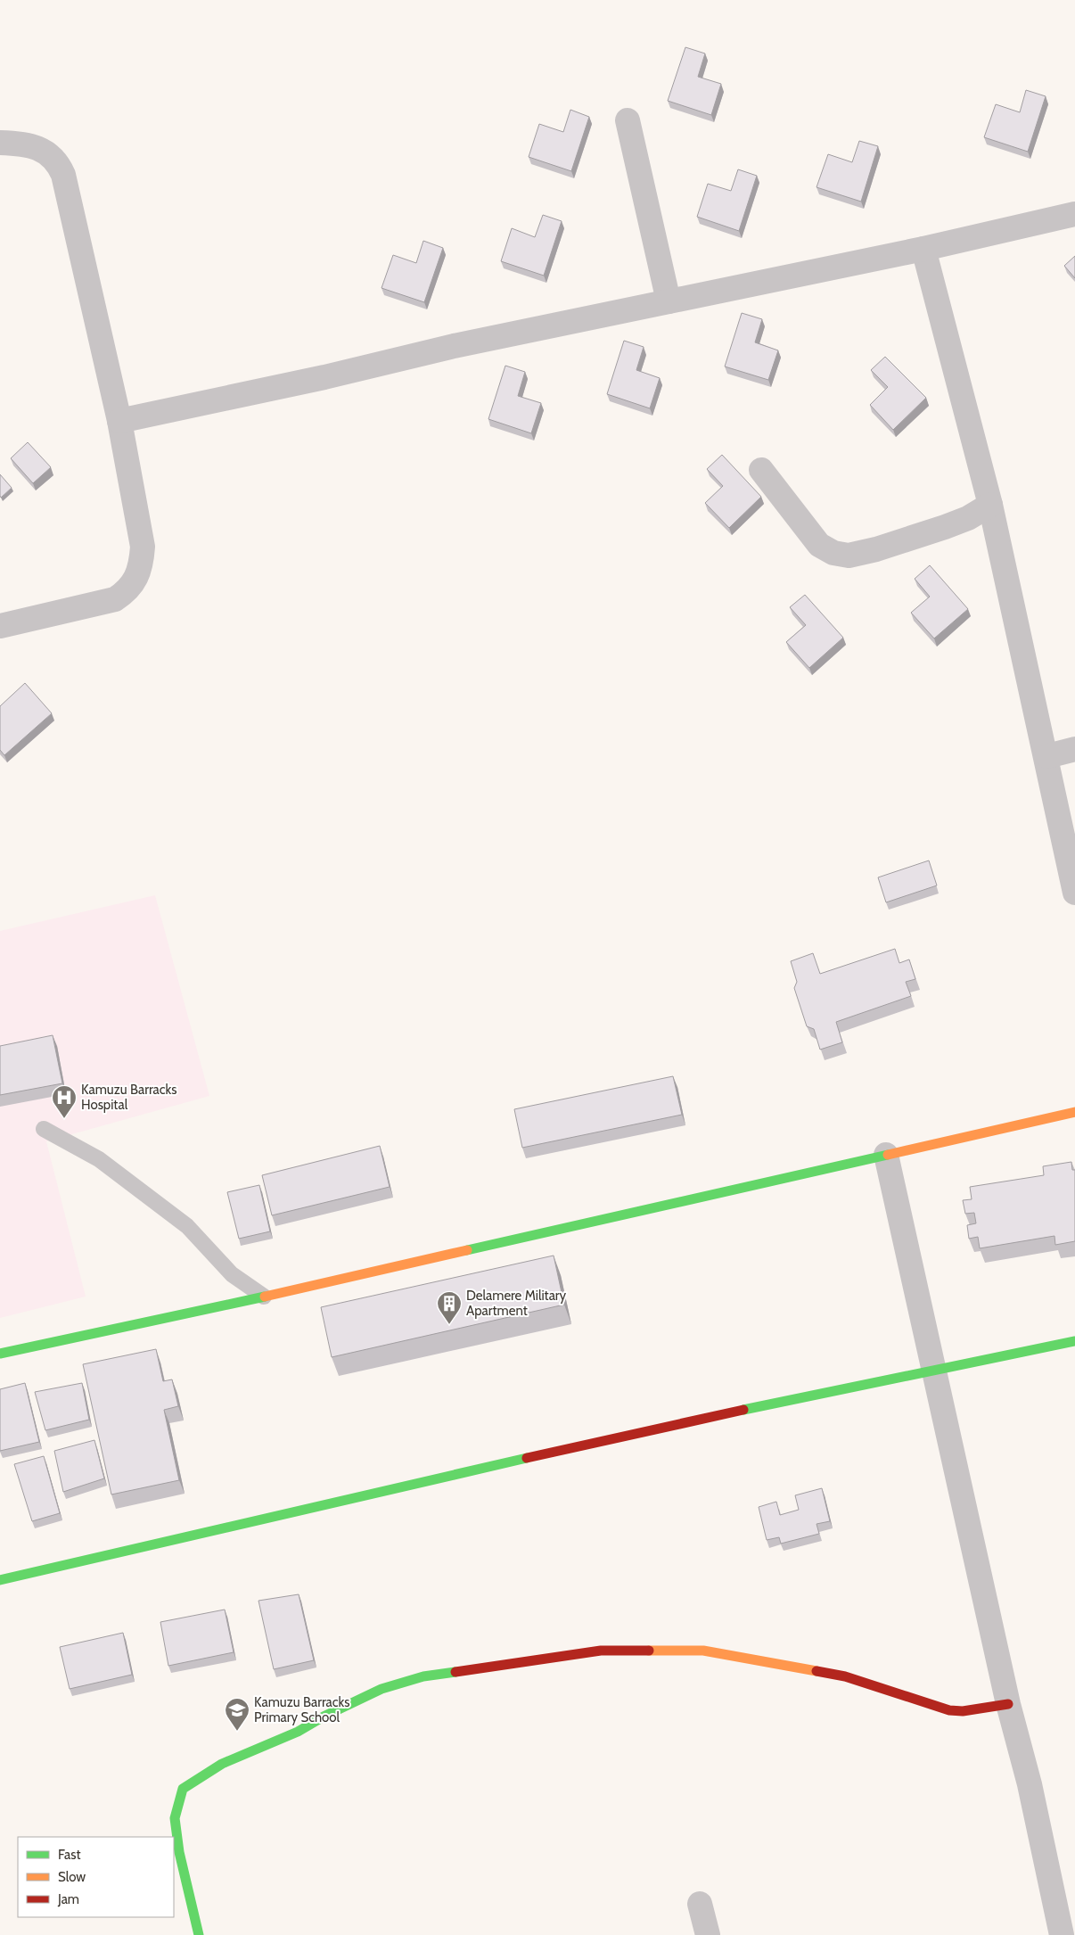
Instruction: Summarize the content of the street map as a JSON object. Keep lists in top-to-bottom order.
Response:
{
  "places": {
    "hospital": ["Kamuzu Barracks Hospital"],
    "building": ["Delamere Military Apartment"],
    "school or university": ["Kamuzu Barracks Primary School"]
  },
  "legend": ["Fast", "Slow", "Jam"]
}
